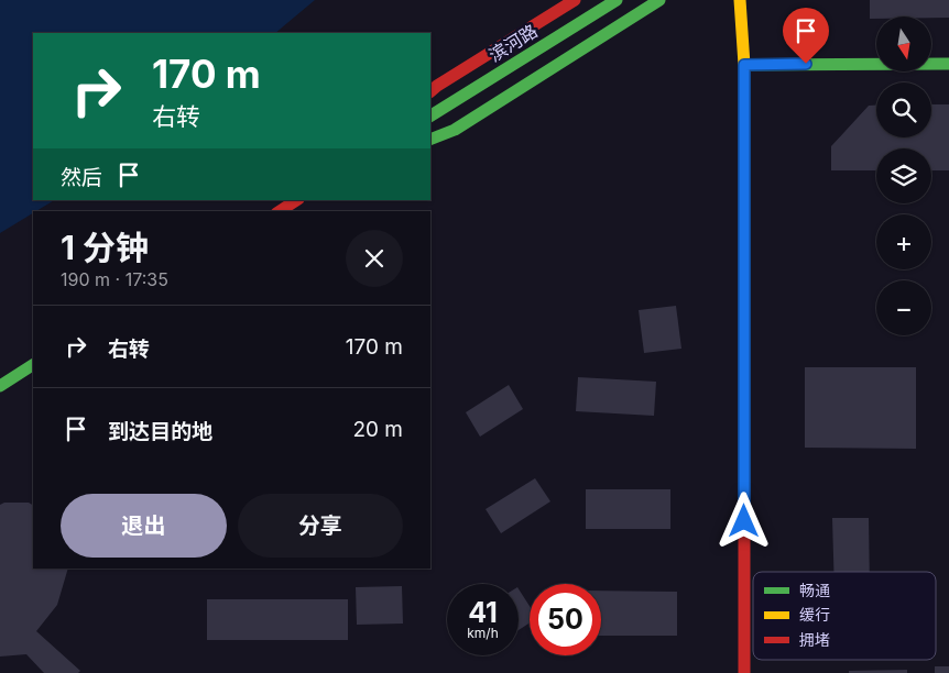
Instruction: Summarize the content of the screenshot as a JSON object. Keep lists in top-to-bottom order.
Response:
{
  "streets": {
    "street": ["滨河路"]
  },
  "legend": ["畅通", "缓行", "拥堵"],
  "north": "bottom",
  "page": {
    "map_buttons": ["+", "−"],
    "turn": ["170 m", "右转"],
    "then": "然后",
    "heading": ["1 分钟", "190 m · 17:35"],
    "list": [
      {
        "name": "右转",
        "value": "170 m"
      },
      {
        "name": "到达目的地",
        "value": "20 m"
      }
    ],
    "buttons": ["退出", "分享"],
    "speed": "41 km/h",
    "limit": "50"
  }
}
